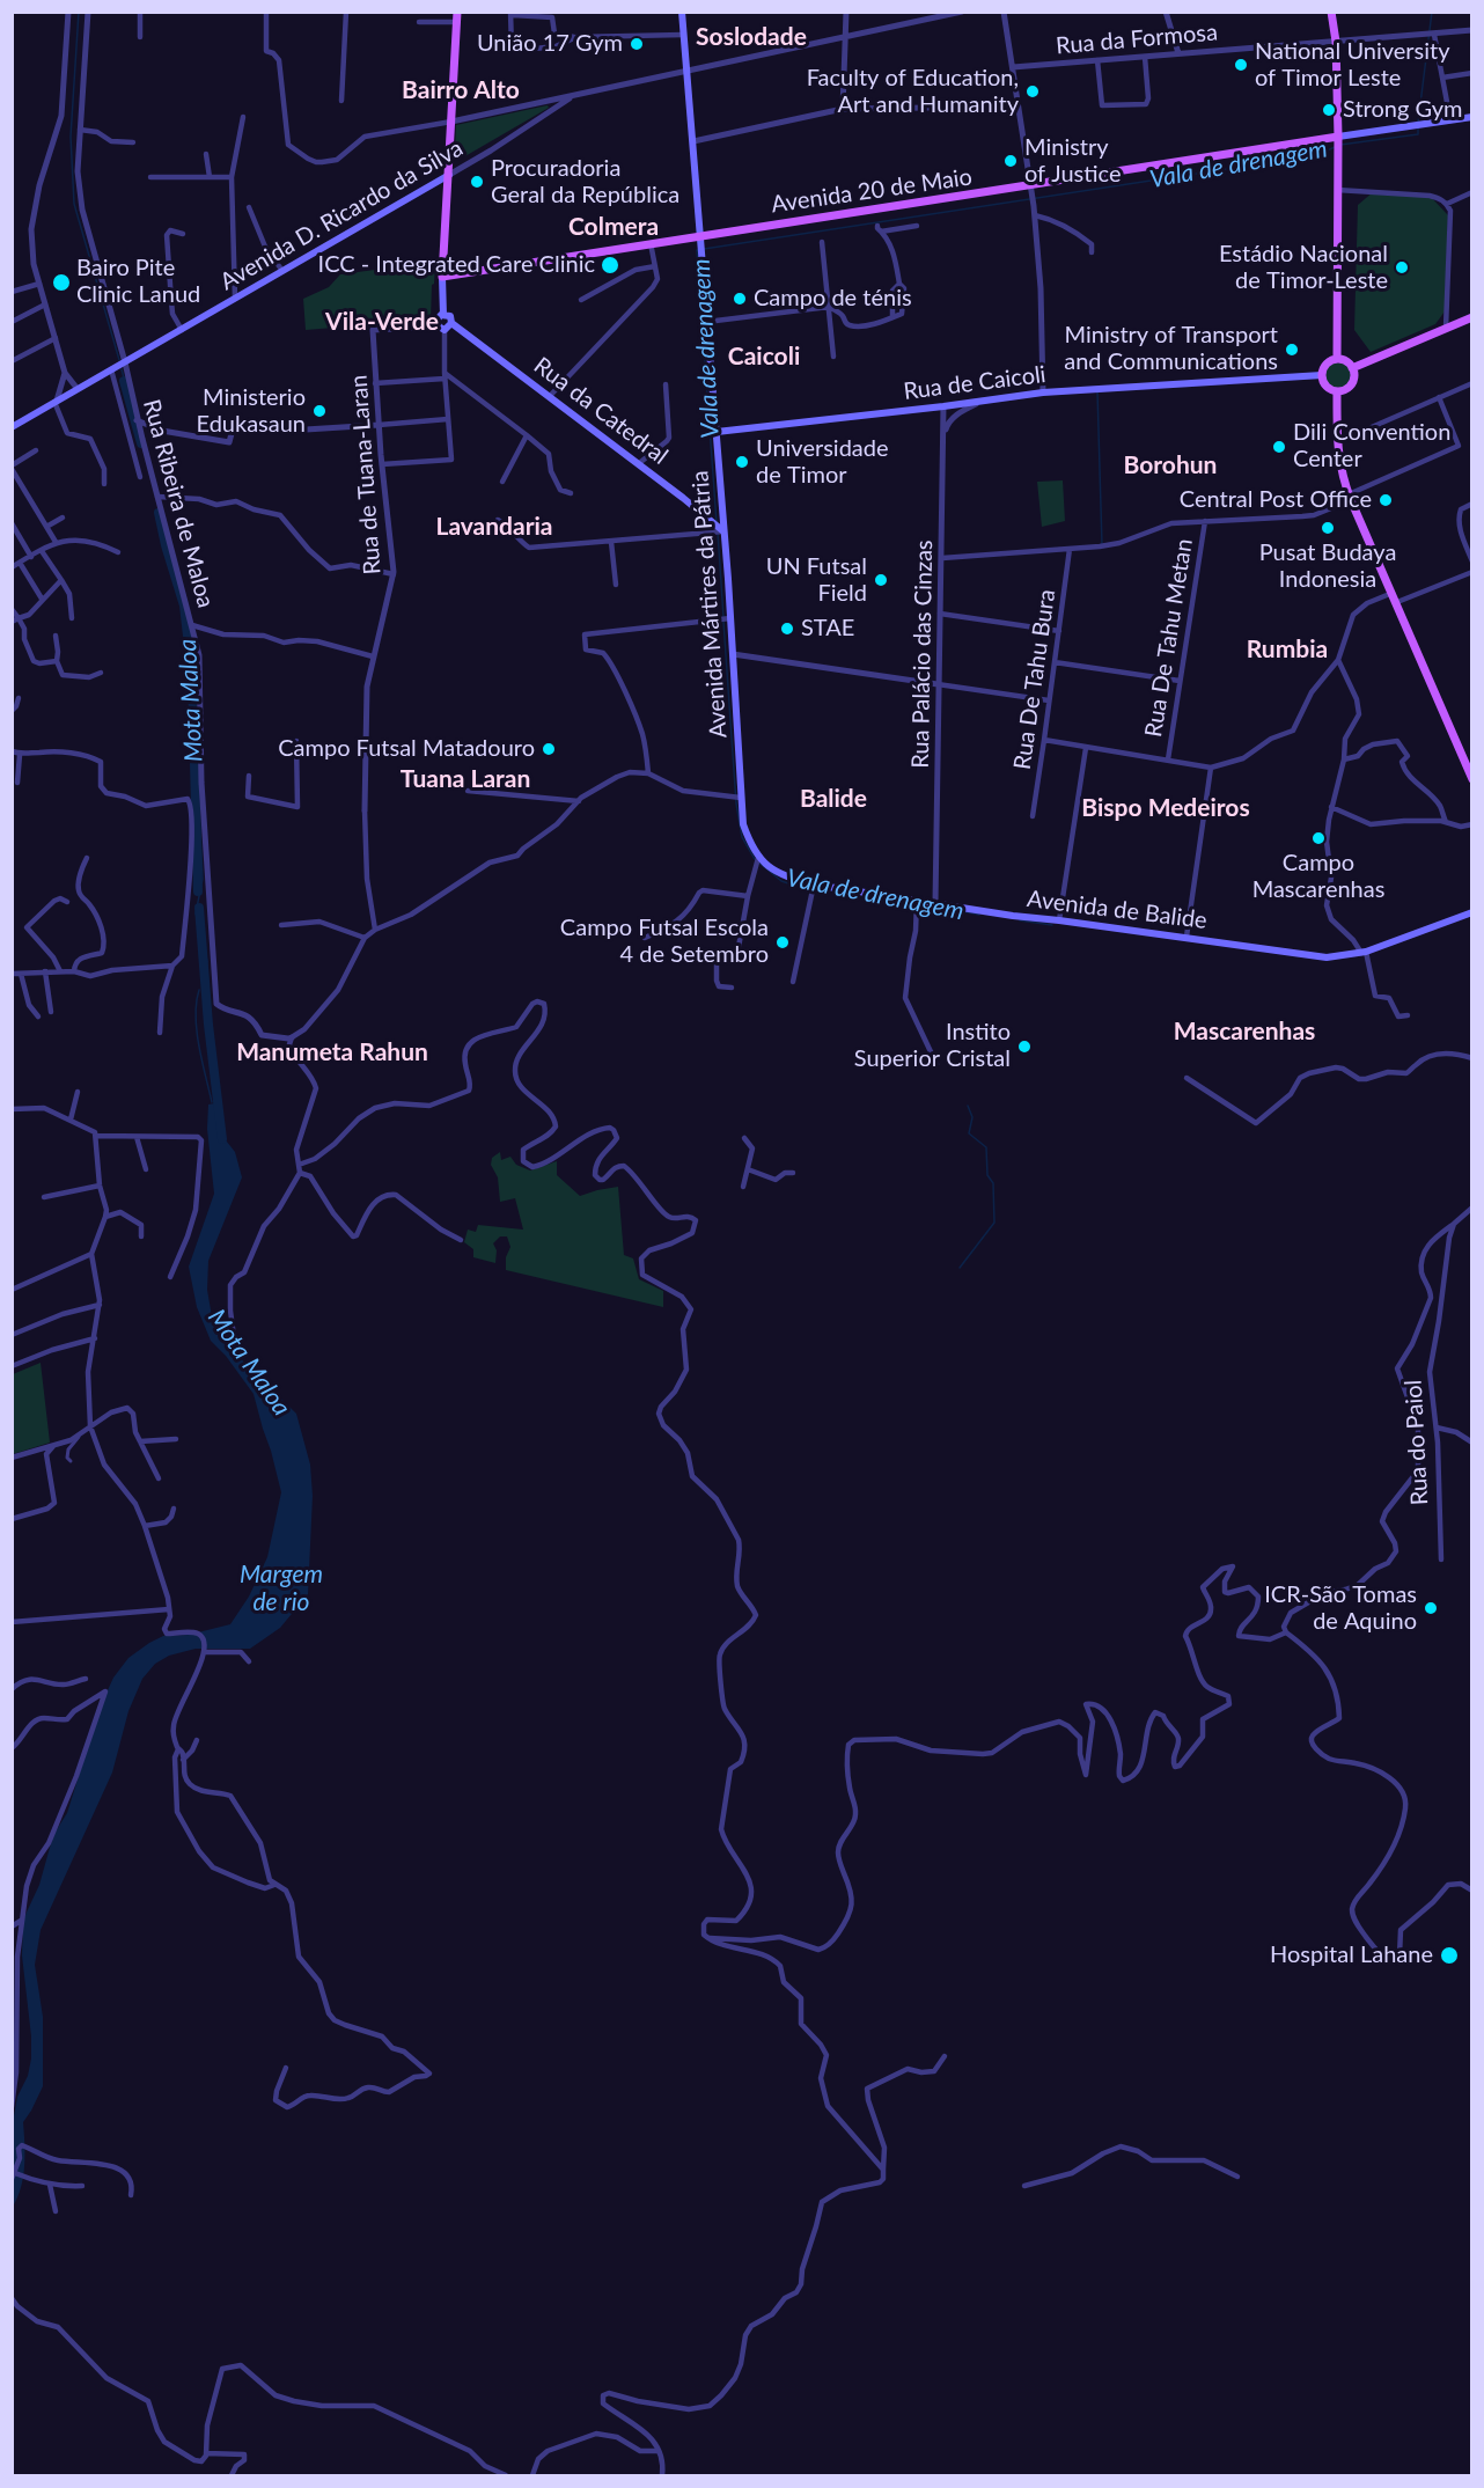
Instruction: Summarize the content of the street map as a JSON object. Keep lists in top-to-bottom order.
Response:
{
  "streets": {
    "main road": [
      "Avenida 20 de Maio",
      "Avenida D. Ricardo da Silva",
      "Rua de Caicoli",
      "Rua da Catedral",
      "Avenida Mártires da Pátria",
      "Avenida de Balide"
    ],
    "street": [
      "Rua da Formosa",
      "Rua de Tuana-Laran",
      "Rua Ribeira de Maloa",
      "Rua De Tahu Metan",
      "Rua Palácio das Cinzas",
      "Rua De Tahu Bura",
      "Rua do Paiol"
    ]
  },
  "crossings": [
    ["Avenida 20 de Maio", "Avenida Mártires da Pátria"],
    ["Avenida D. Ricardo da Silva", "Rua Ribeira de Maloa"],
    ["Rua de Caicoli", "Avenida Mártires da Pátria"],
    ["Rua de Caicoli", "Rua Palácio das Cinzas"],
    ["Rua da Catedral", "Avenida Mártires da Pátria"],
    ["Avenida Mártires da Pátria", "Avenida de Balide"],
    ["Rua Palácio das Cinzas", "Avenida de Balide"]
  ],
  "districts": [
    "Soslodade",
    "Bairro Alto",
    "Colmera",
    "Vila-Verde",
    "Caicoli",
    "Borohun",
    "Lavandaria",
    "Rumbia",
    "Tuana Laran",
    "Balide",
    "Bispo Medeiros",
    "Mascarenhas",
    "Manumeta Rahun"
  ],
  "water": ["Vala de drenagem", "Mota Maloa", "Margem de rio"],
  "places": [
    "União 17 Gym",
    "National University of Timor Leste",
    "Faculty of Education, Art and Humanity",
    "Strong Gym",
    "Ministry of Justice",
    "Procuradoria Geral da República",
    "ICC - Integrated Care Clinic",
    "Estádio Nacional de Timor-Leste",
    "Bairo Pite Clinic Lanud",
    "Campo de ténis",
    "Ministry of Transport and Communications",
    "Ministerio Edukasaun",
    "Dili Convention Center",
    "Universidade de Timor",
    "Central Post Office",
    "Pusat Budaya Indonesia",
    "UN Futsal Field",
    "STAE",
    "Campo Futsal Matadouro",
    "Campo Mascarenhas",
    "Campo Futsal Escola 4 de Setembro",
    "Instito Superior Cristal",
    "ICR-São Tomas de Aquino",
    "Hospital Lahane"
  ]
}
